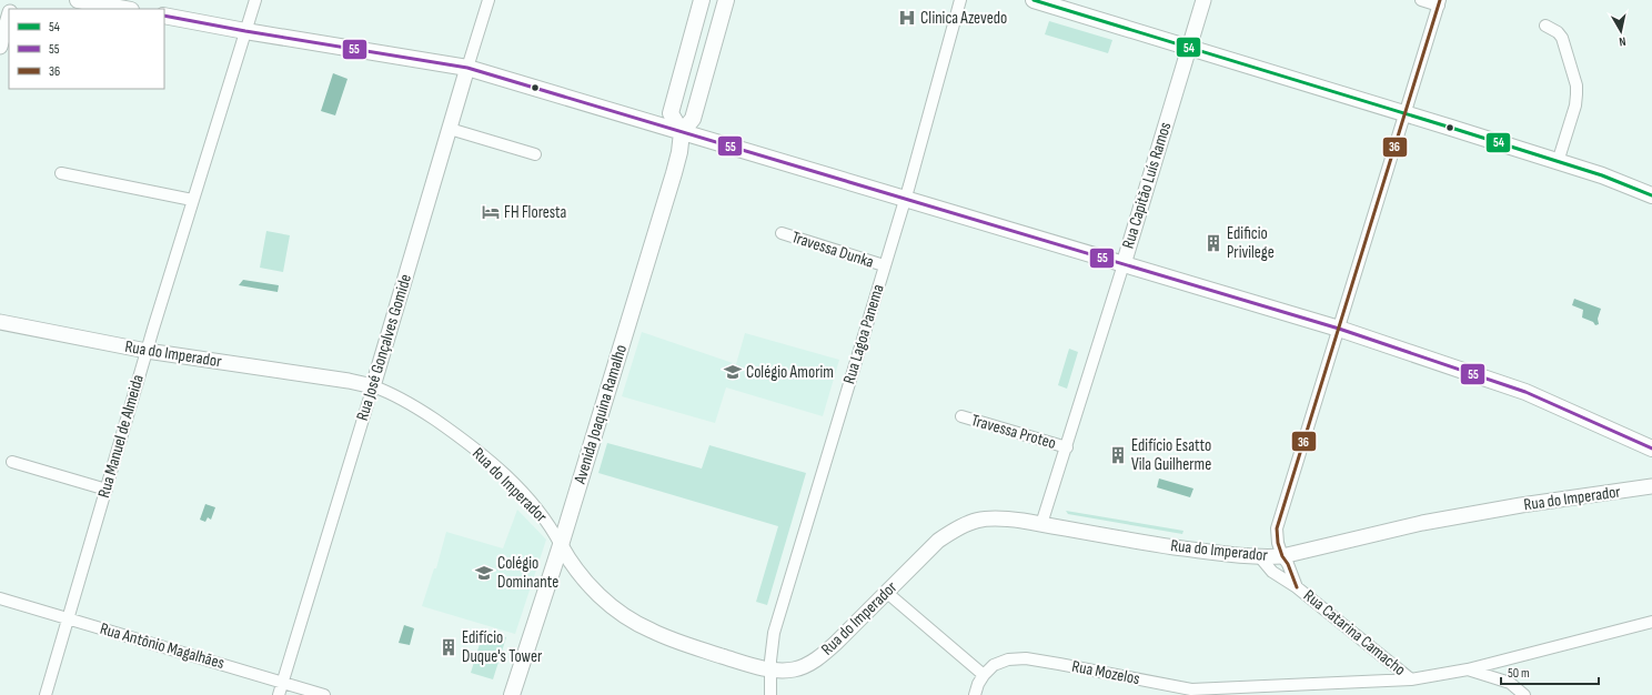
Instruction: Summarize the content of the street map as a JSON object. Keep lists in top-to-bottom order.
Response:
{
  "streets": {
    "main road": ["Avenida Joaquina Ramalho"],
    "street": [
      "Rua Capitão Luís Ramos",
      "Travessa Dunka",
      "Rua Lagoa Panema",
      "Rua José Gonçalves Gomide",
      "Rua do Imperador",
      "Travessa Proteo",
      "Rua Manuel de Almeida",
      "Rua Catarina Camacho",
      "Rua Antônio Magalhães",
      "Rua Mozelos"
    ]
  },
  "crossings": [
    ["Rua Capitão Luís Ramos", "Rua do Imperador"],
    ["Rua Capitão Luís Ramos", "Travessa Proteo"],
    ["Travessa Dunka", "Rua Lagoa Panema"],
    ["Rua Lagoa Panema", "Rua do Imperador"],
    ["Rua José Gonçalves Gomide", "Rua do Imperador"],
    ["Rua José Gonçalves Gomide", "Rua Antônio Magalhães"],
    ["Rua do Imperador", "Avenida Joaquina Ramalho"],
    ["Rua do Imperador", "Rua Manuel de Almeida"],
    ["Rua do Imperador", "Rua Catarina Camacho"],
    ["Rua Manuel de Almeida", "Rua Antônio Magalhães"],
    ["Rua Catarina Camacho", "Rua Mozelos"]
  ],
  "places": {
    "hospital": ["Clinica Azevedo"],
    "hotel": ["FH Floresta"],
    "building": ["Edificio Privilege", "Edifício Esatto Vila Guilherme", "Edifício Duque's Tower"],
    "school or university": ["Colégio Amorim", "Colégio Dominante"]
  },
  "lines": ["transit line 54", "transit line 36", "transit line 55"],
  "legend": ["54", "55", "36"],
  "scale_bar": "50 m",
  "north": "bottom"
}
